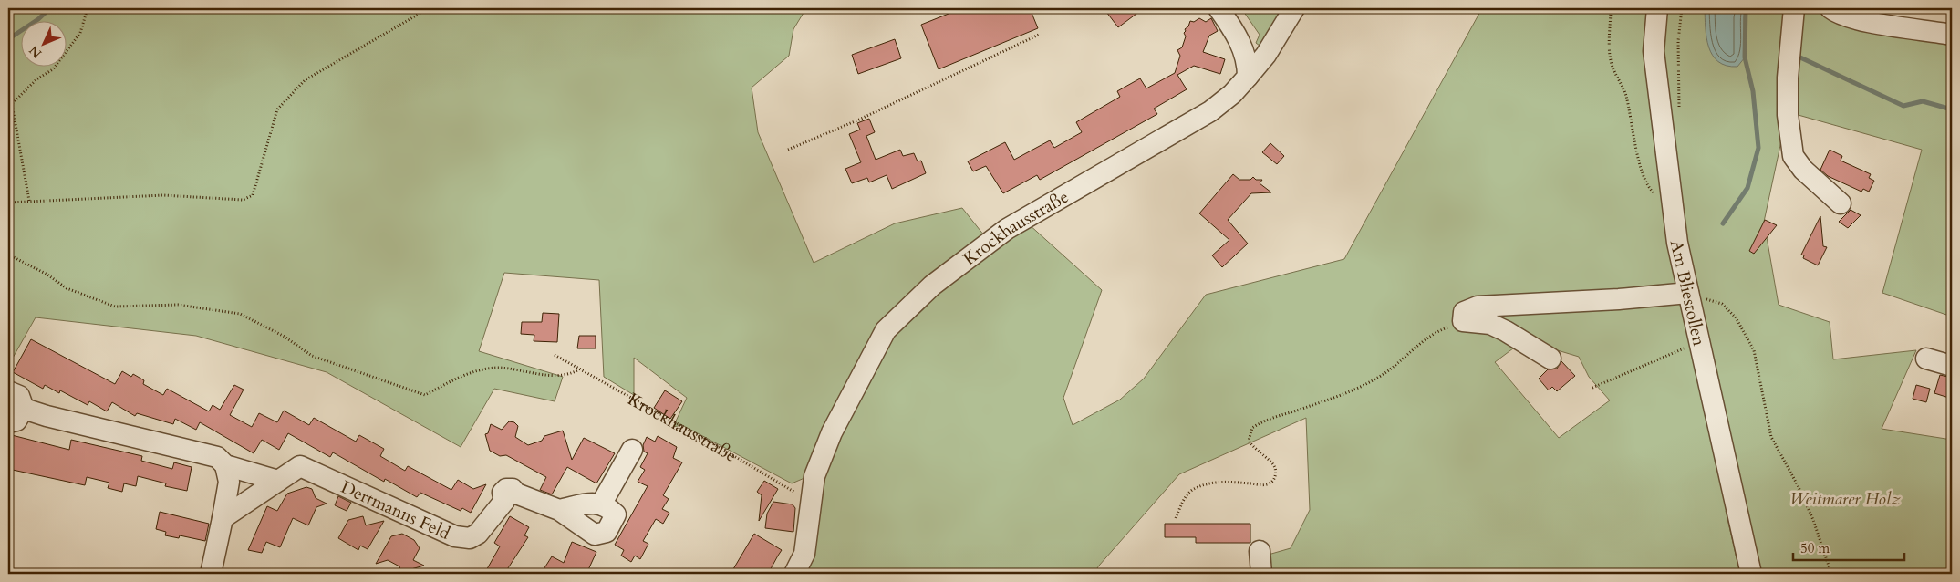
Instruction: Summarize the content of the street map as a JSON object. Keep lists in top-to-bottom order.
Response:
{
  "streets": {
    "street": ["Krockhausstraße", "Am Bliestollen", "Dertmanns Feld"]
  },
  "parks": ["Weitmarer Holz"],
  "scale_bar": "50 m",
  "north": "bottom left"
}
